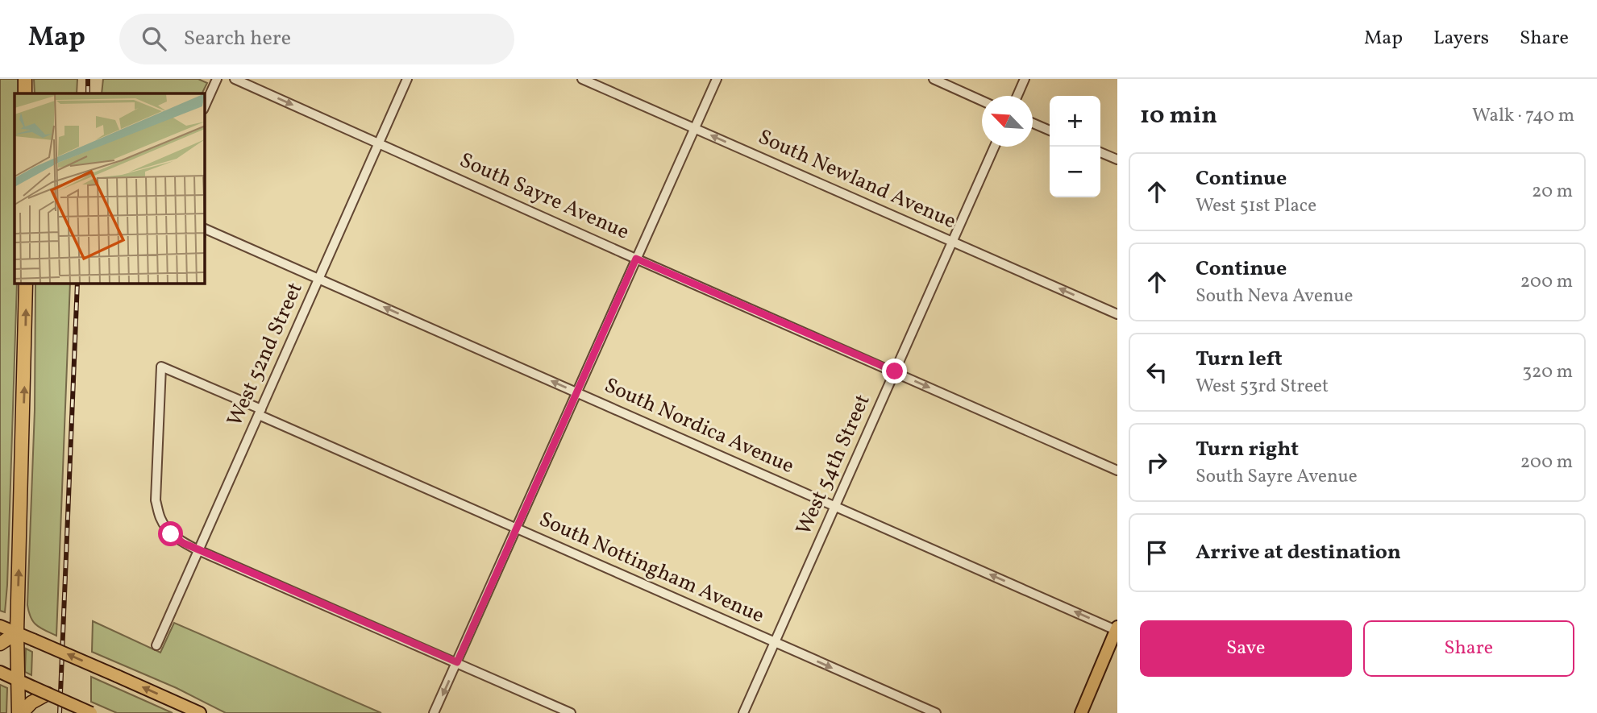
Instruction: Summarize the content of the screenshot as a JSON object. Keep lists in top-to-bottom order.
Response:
{
  "streets": {
    "street": [
      "South Newland Avenue",
      "South Sayre Avenue",
      "West 52nd Street",
      "South Nordica Avenue",
      "West 54th Street",
      "South Nottingham Avenue"
    ]
  },
  "crossings": [
    ["South Newland Avenue", "West 54th Street"],
    ["South Sayre Avenue", "West 52nd Street"],
    ["South Sayre Avenue", "West 54th Street"],
    ["West 52nd Street", "South Nordica Avenue"],
    ["West 52nd Street", "South Nottingham Avenue"],
    ["South Nordica Avenue", "West 54th Street"],
    ["West 54th Street", "South Nottingham Avenue"]
  ],
  "one_way": ["South Newland Avenue", "South Sayre Avenue", "South Nordica Avenue"],
  "north": "top left",
  "page": {
    "header": "Map",
    "search": "Search here",
    "nav": ["Map", "Layers", "Share"],
    "heading": ["10 min", "Walk · 740 m"],
    "map_buttons": ["+", "−"],
    "list": [
      ["Continue", "West 51st Place", "20 m"],
      ["Continue", "South Neva Avenue", "200 m"],
      ["Turn left", "West 53rd Street", "320 m"],
      ["Turn right", "South Sayre Avenue", "200 m"],
      "Arrive at destination"
    ],
    "buttons": ["Save", "Share"]
  }
}
